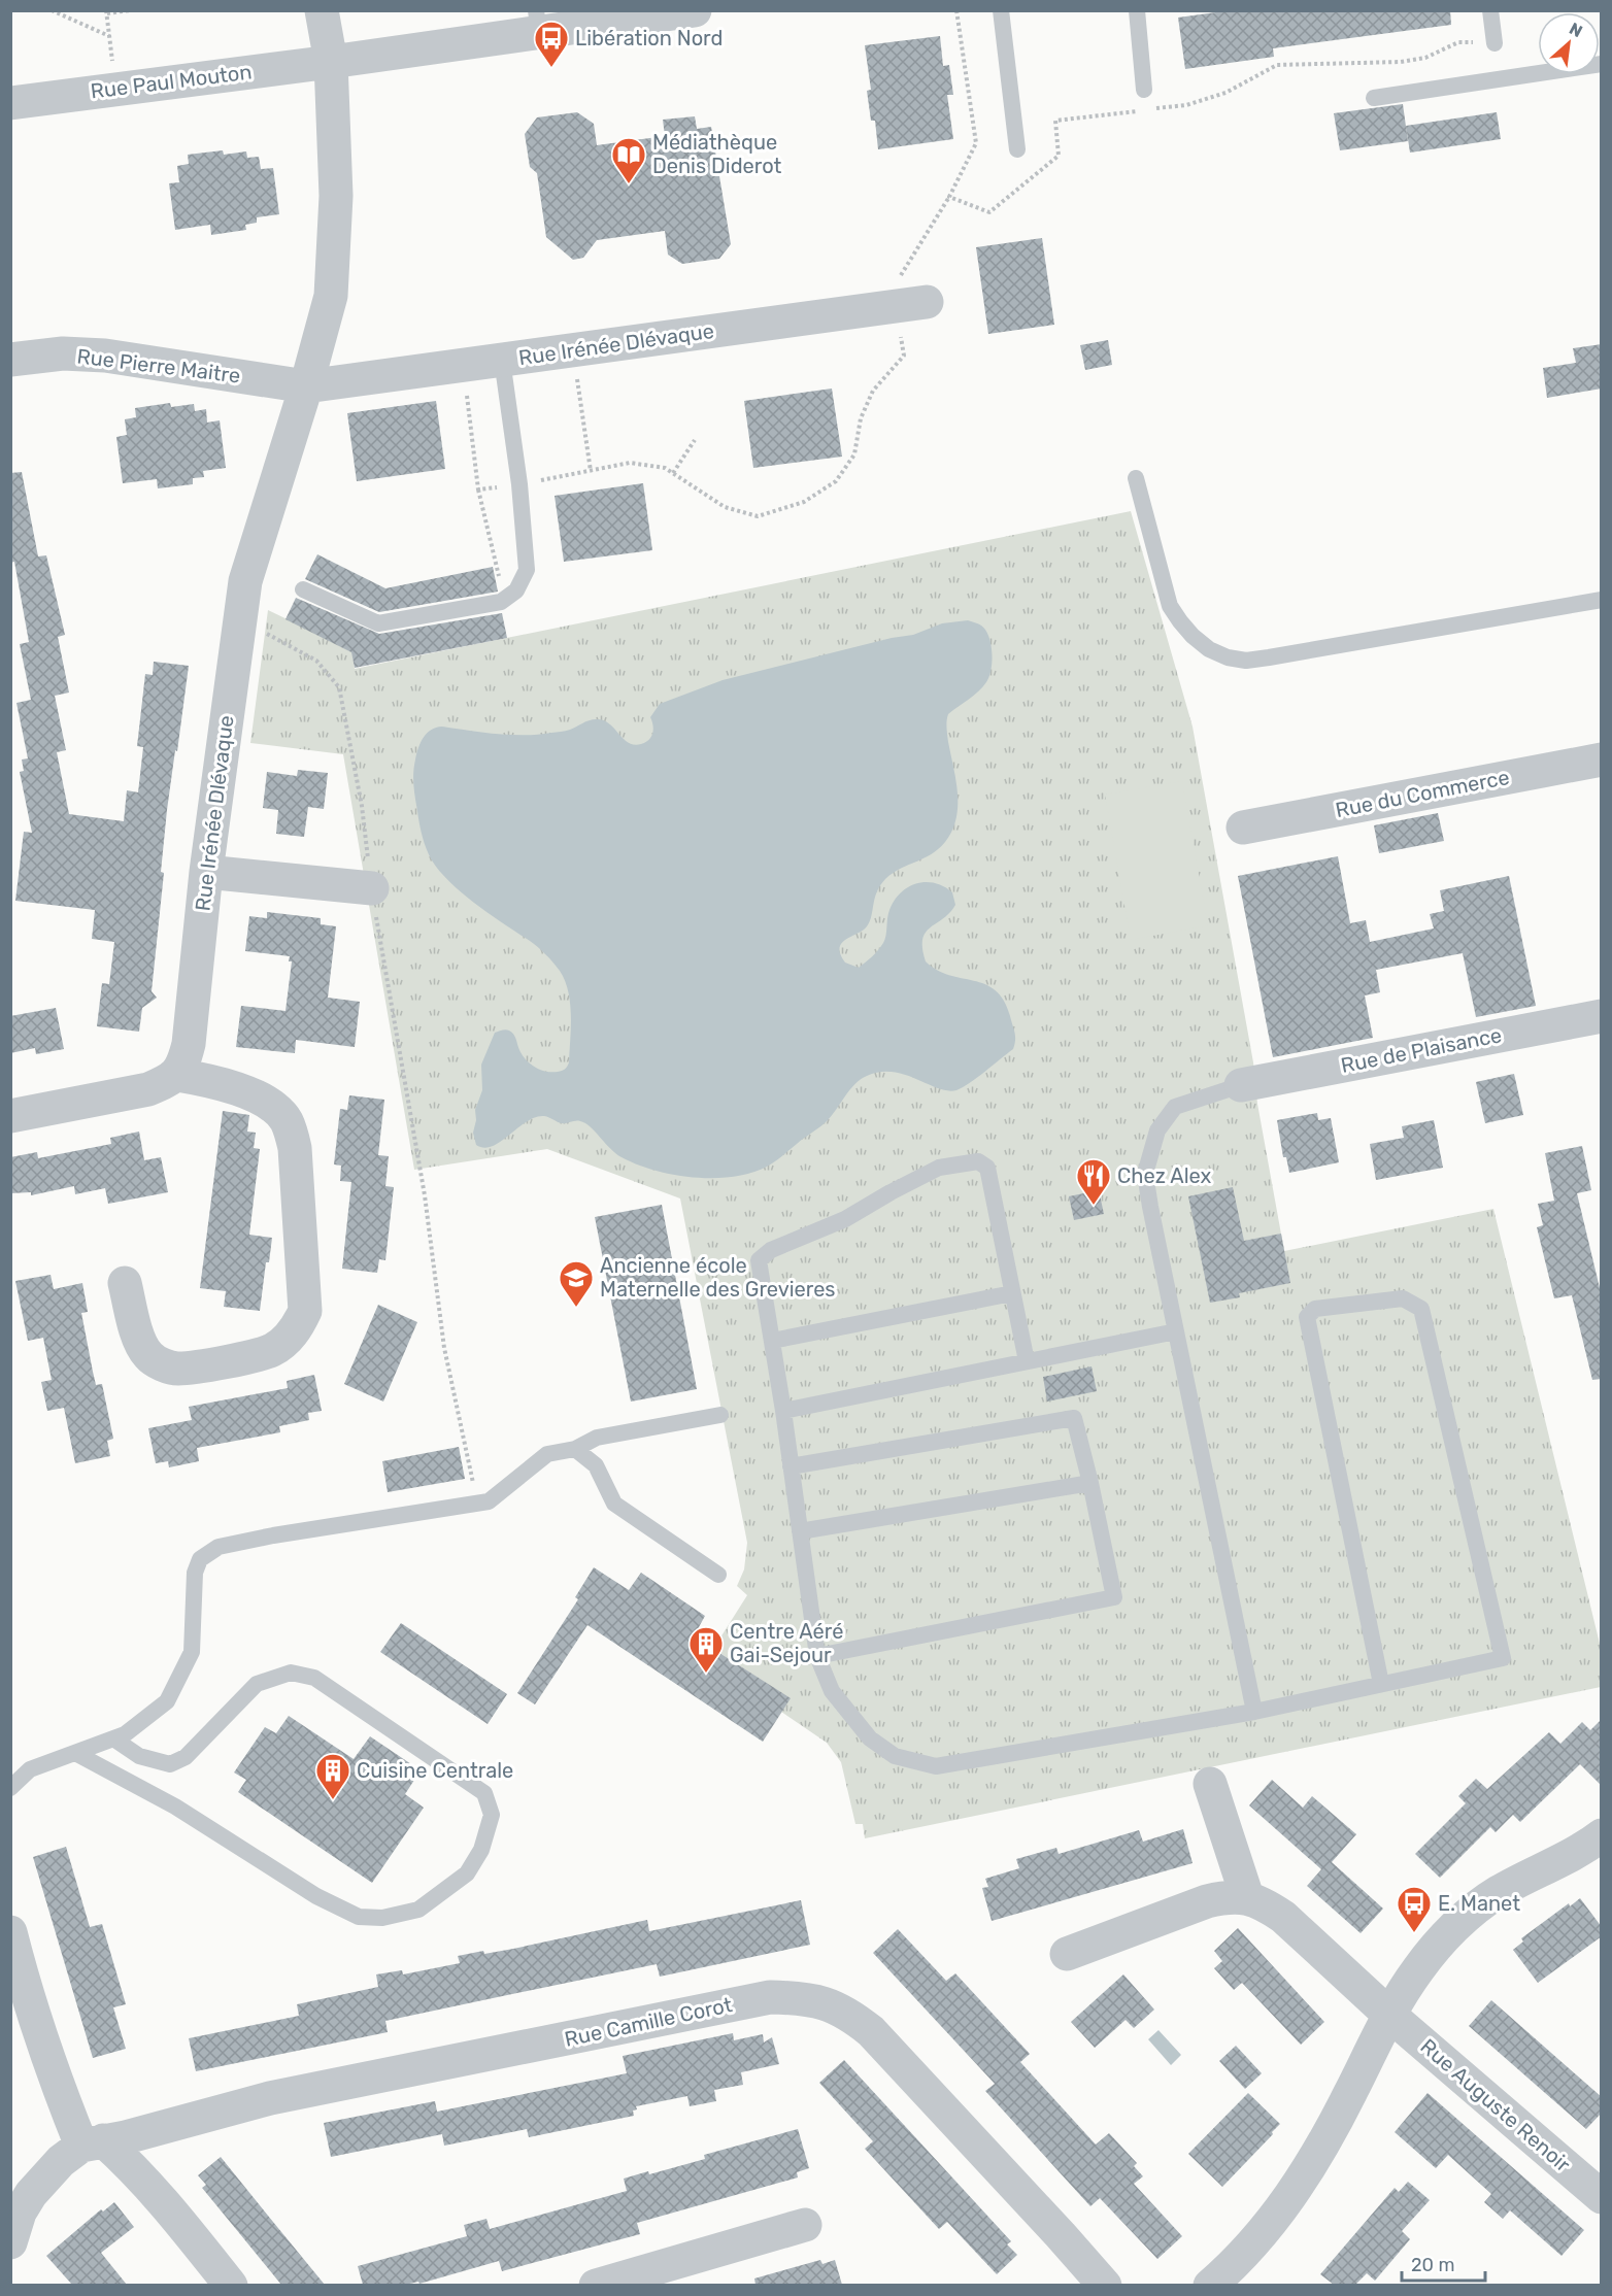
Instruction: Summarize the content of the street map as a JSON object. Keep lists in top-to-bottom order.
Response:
{
  "streets": {
    "street": [
      "Rue Paul Mouton",
      "Rue Irénée Dlévaque",
      "Rue Pierre Maitre",
      "Rue du Commerce",
      "Rue de Plaisance",
      "Rue Camille Corot",
      "Rue Auguste Renoir"
    ]
  },
  "crossings": [
    ["Rue Paul Mouton", "Rue Irénée Dlévaque"],
    ["Rue Irénée Dlévaque", "Rue Pierre Maitre"]
  ],
  "places": {
    "bus stop": ["Libération Nord", "E. Manet"],
    "library": ["Médiathèque Denis Diderot"],
    "restaurant": ["Chez Alex"],
    "school or university": ["Ancienne école Maternelle des Grevieres"],
    "building": ["Centre Aéré Gai-Sejour", "Cuisine Centrale"]
  },
  "scale_bar": "20 m",
  "north": "top right"
}
